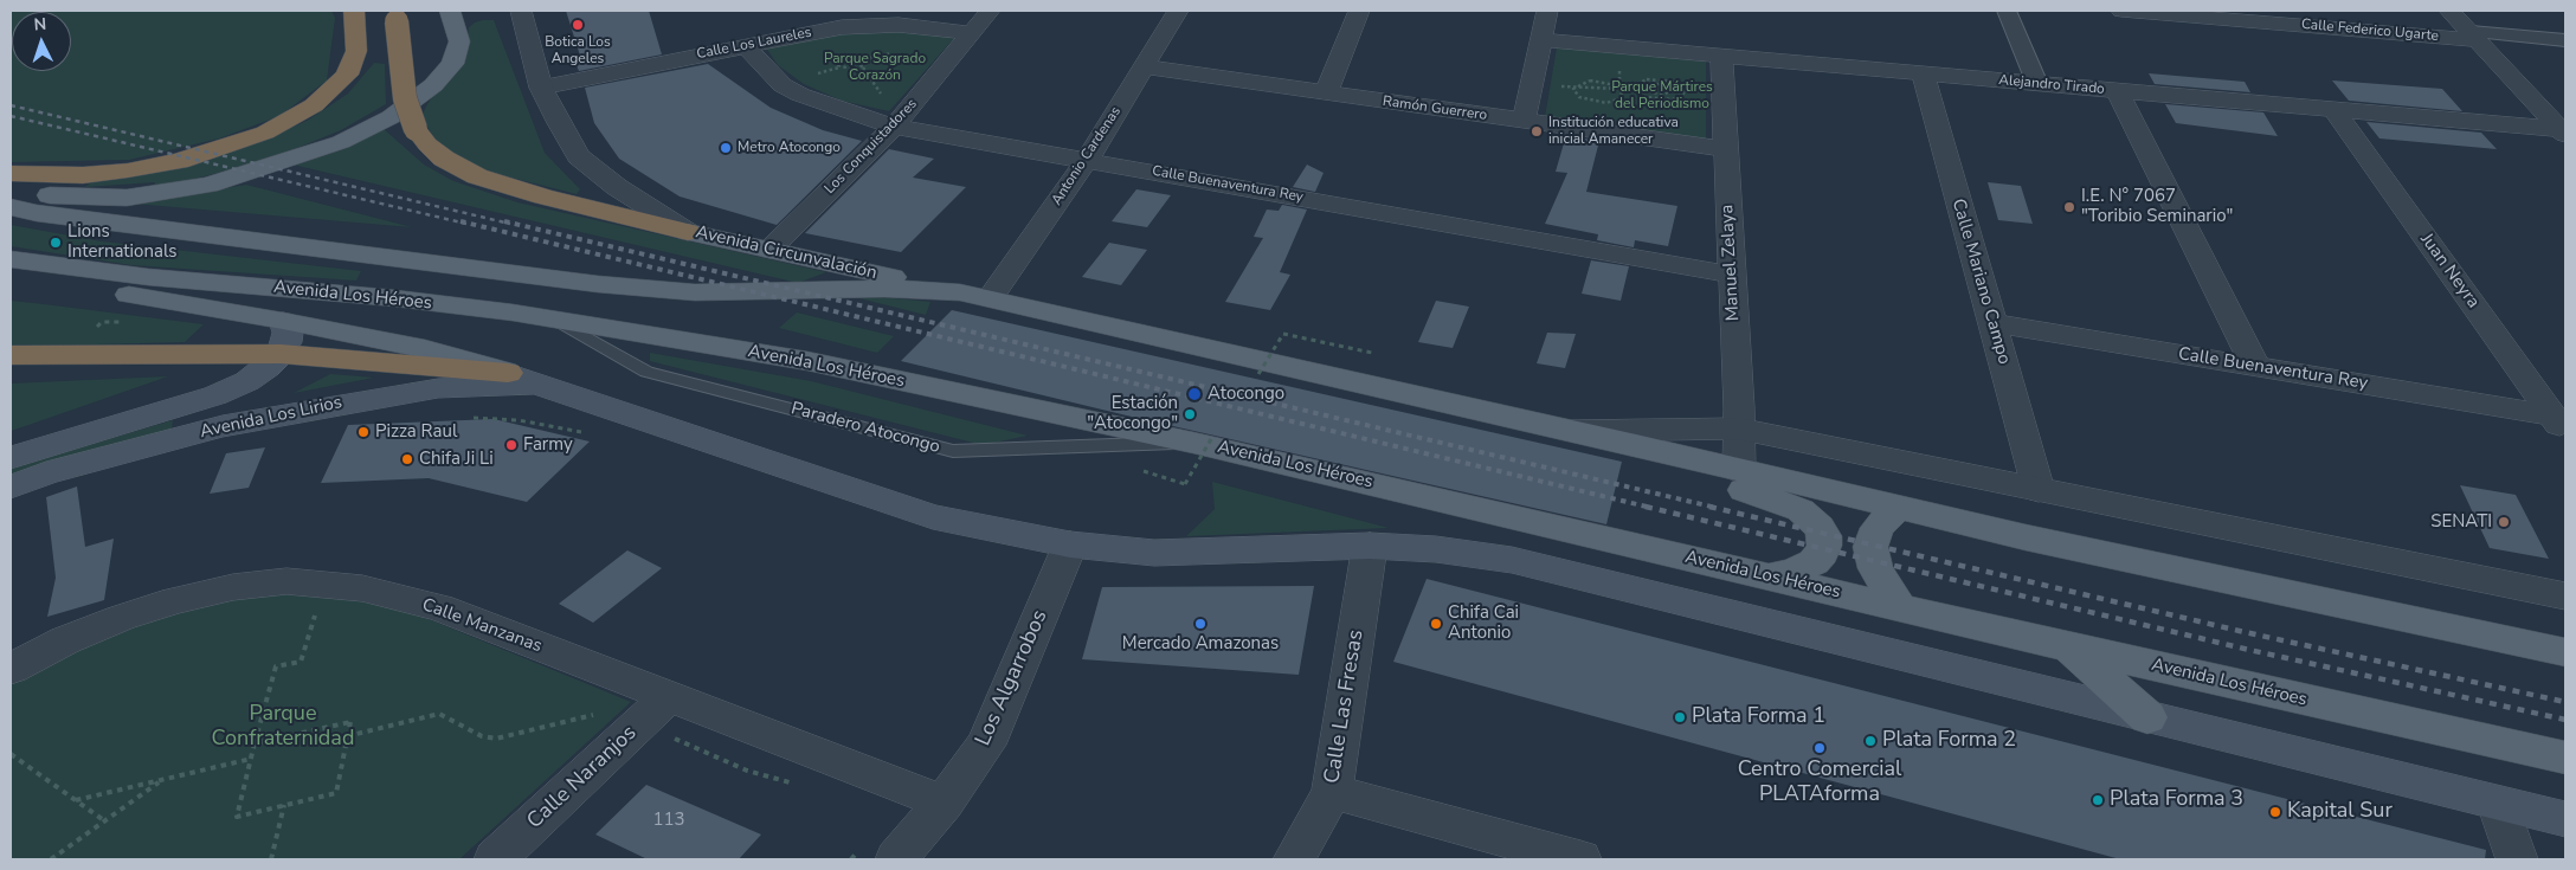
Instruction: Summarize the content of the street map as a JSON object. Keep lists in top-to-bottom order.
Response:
{
  "streets": {
    "main road": ["Avenida Circunvalación", "Avenida Los Héroes", "Avenida Los Lirios"],
    "street": [
      "Calle Federico Ugarte",
      "Calle Los Laureles",
      "Alejandro Tirado",
      "Ramón Guerrero",
      "Los Conquistadores",
      "Antonio Cardenas",
      "Calle Buenaventura Rey",
      "Manuel Zelaya",
      "Juan Neyra",
      "Calle Mariano Campo",
      "Calle Manzanas",
      "Los Algarrobos",
      "Calle Las Fresas",
      "Calle Naranjos"
    ],
    "lane": ["Paradero Atocongo"]
  },
  "crossings": [
    ["Calle Los Laureles", "Los Conquistadores"],
    ["Calle Los Laureles", "Calle Buenaventura Rey"],
    ["Calle Los Laureles", "Avenida Circunvalación"],
    ["Alejandro Tirado", "Manuel Zelaya"],
    ["Alejandro Tirado", "Juan Neyra"],
    ["Alejandro Tirado", "Calle Mariano Campo"],
    ["Ramón Guerrero", "Antonio Cardenas"],
    ["Ramón Guerrero", "Manuel Zelaya"],
    ["Los Conquistadores", "Calle Buenaventura Rey"],
    ["Los Conquistadores", "Avenida Circunvalación"],
    ["Antonio Cardenas", "Calle Buenaventura Rey"],
    ["Antonio Cardenas", "Avenida Circunvalación"],
    ["Calle Buenaventura Rey", "Manuel Zelaya"],
    ["Calle Buenaventura Rey", "Juan Neyra"],
    ["Calle Buenaventura Rey", "Calle Mariano Campo"],
    ["Avenida Los Héroes", "Paradero Atocongo"],
    ["Calle Manzanas", "Los Algarrobos"],
    ["Calle Manzanas", "Calle Naranjos"]
  ],
  "parks": ["Parque Sagrado Corazón", "Parque Mártires del Periodismo", "Parque Confraternidad"],
  "places": [
    "Botica Los Angeles",
    "Institución educativa inicial Amanecer",
    "Metro Atocongo",
    "I.E. N° 7067 \"Toribio Seminario\"",
    "Lions Internationals",
    "Atocongo",
    "Estación \"Atocongo\"",
    "Pizza Raul",
    "Farmy",
    "Chifa Ji Li",
    "SENATI",
    "Mercado Amazonas",
    "Chifa Cai Antonio",
    "Plata Forma 1",
    "Plata Forma 2",
    "Centro Comercial PLATAforma",
    "Plata Forma 3",
    "Kapital Sur"
  ],
  "house_numbers": ["113"],
  "north": "top"
}
